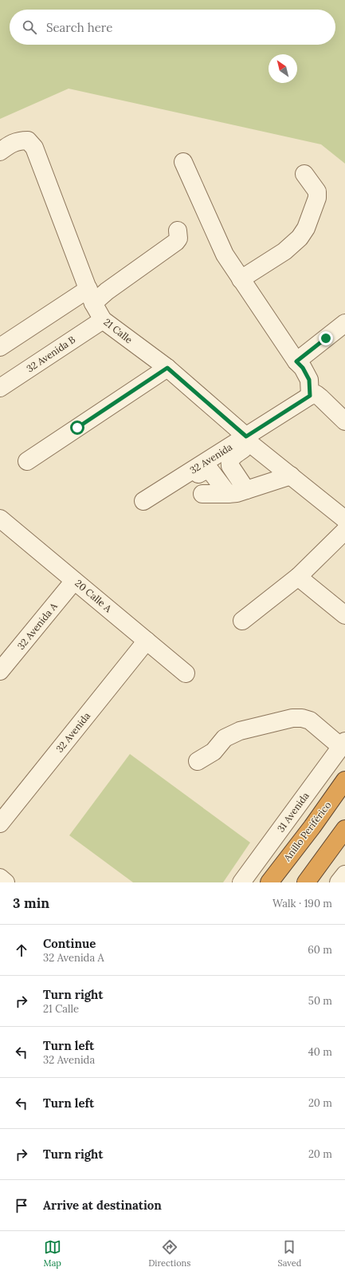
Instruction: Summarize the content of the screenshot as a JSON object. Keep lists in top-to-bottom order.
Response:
{
  "streets": {
    "highway": ["Anillo Periférico"],
    "street": [
      "21 Calle",
      "32 Avenida B",
      "32 Avenida",
      "20 Calle A",
      "32 Avenida A",
      "31 Avenida"
    ]
  },
  "crossings": [
    ["21 Calle", "32 Avenida B"],
    ["21 Calle", "32 Avenida"],
    ["32 Avenida", "20 Calle A"],
    ["20 Calle A", "32 Avenida A"]
  ],
  "north": "top left",
  "page": {
    "search": "Search here",
    "heading": ["3 min", "Walk · 190 m"],
    "list": [
      ["Continue", "32 Avenida A", "60 m"],
      ["Turn right", "21 Calle", "50 m"],
      ["Turn left", "32 Avenida", "40 m"],
      ["Turn left", "20 m"],
      ["Turn right", "20 m"],
      "Arrive at destination"
    ],
    "nav": ["Map", "Directions", "Saved"]
  }
}
